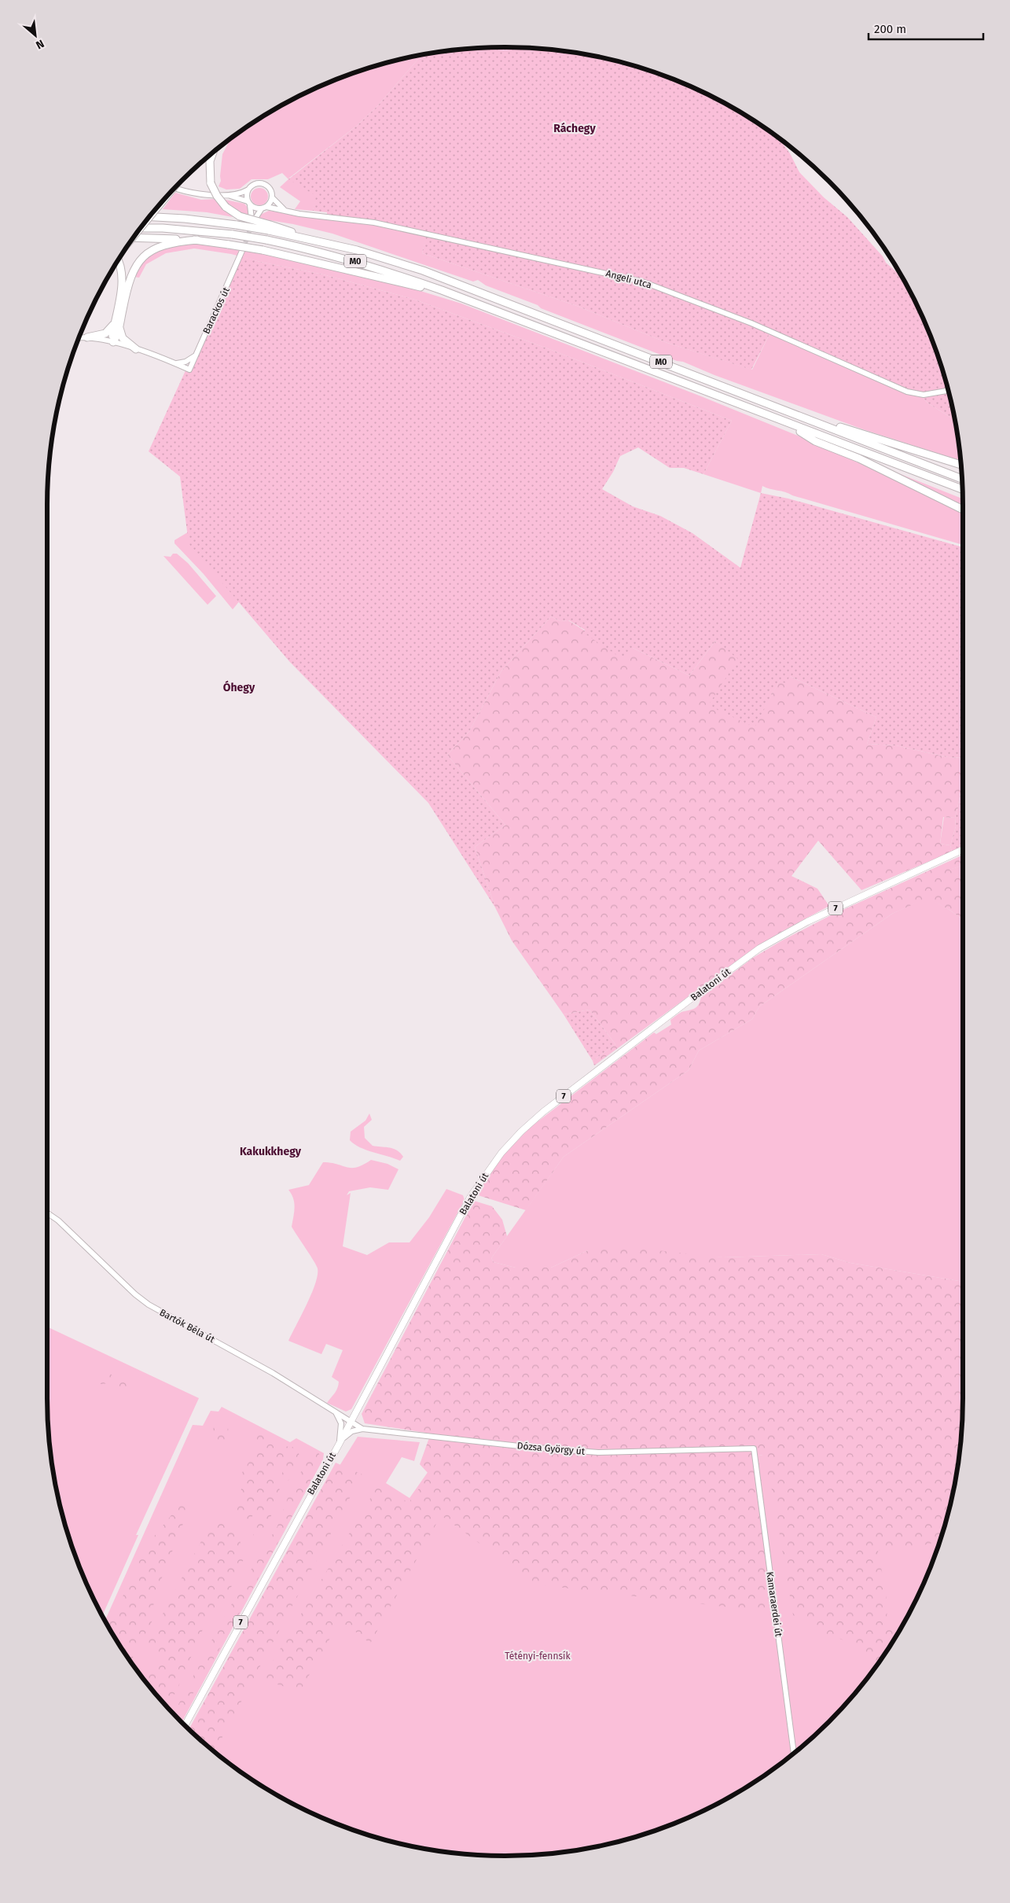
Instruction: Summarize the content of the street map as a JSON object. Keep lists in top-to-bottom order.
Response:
{
  "streets": {
    "highway": ["M0"],
    "main road": ["7", "Balatoni út"],
    "street": [
      "Angeli utca",
      "Barackos út",
      "Bartók Béla út",
      "Dózsa György út",
      "Kamaraerdei út"
    ]
  },
  "crossings": [
    ["Balatoni út", "Bartók Béla út"],
    ["Balatoni út", "Dózsa György út"],
    ["Bartók Béla út", "Dózsa György út"],
    ["Dózsa György út", "Kamaraerdei út"]
  ],
  "districts": ["Ráchegy", "Óhegy", "Kakukkhegy"],
  "parks": ["Tétényi-fennsík"],
  "scale_bar": "200 m",
  "north": "bottom right"
}
